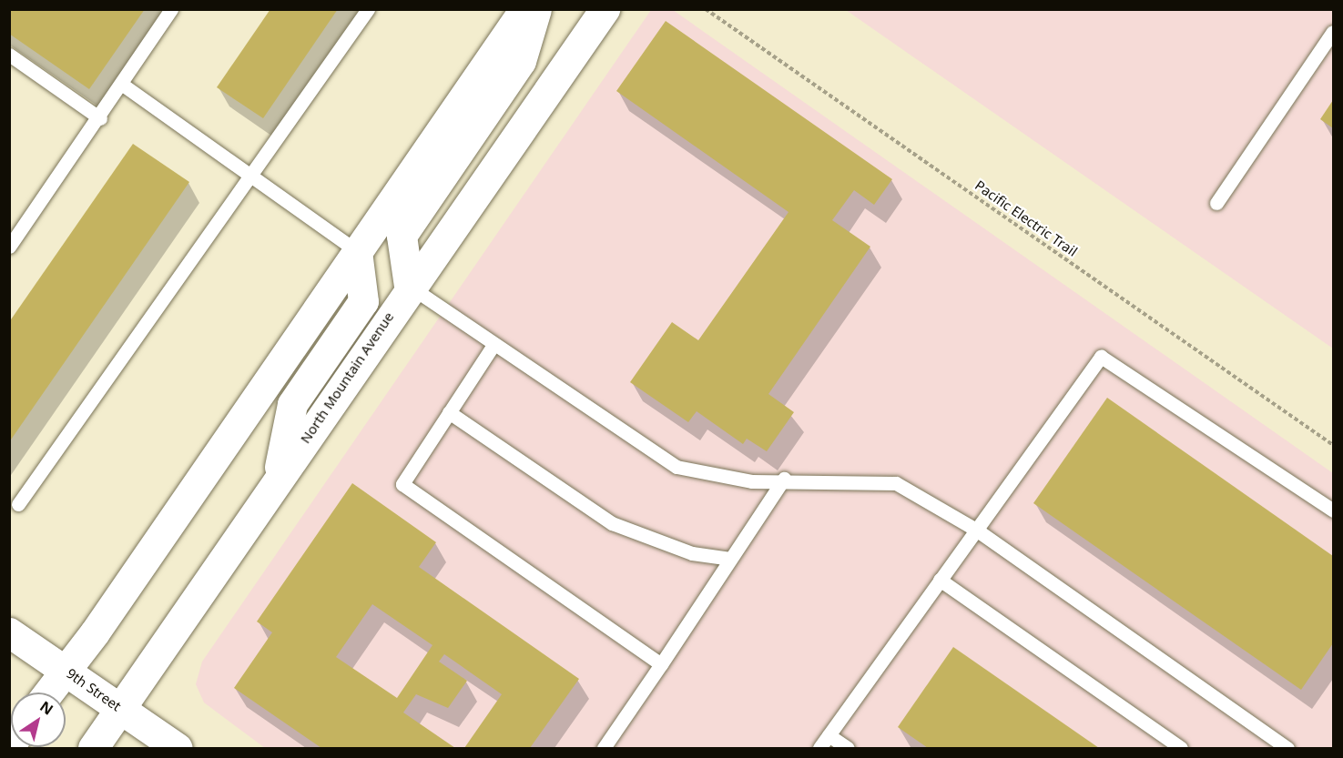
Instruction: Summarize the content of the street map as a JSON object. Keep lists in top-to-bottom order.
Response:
{
  "streets": {
    "main road": ["North Mountain Avenue", "9th Street"],
    "path": ["Pacific Electric Trail"]
  },
  "crossings": [
    ["North Mountain Avenue", "9th Street"]
  ],
  "north": "top right"
}
